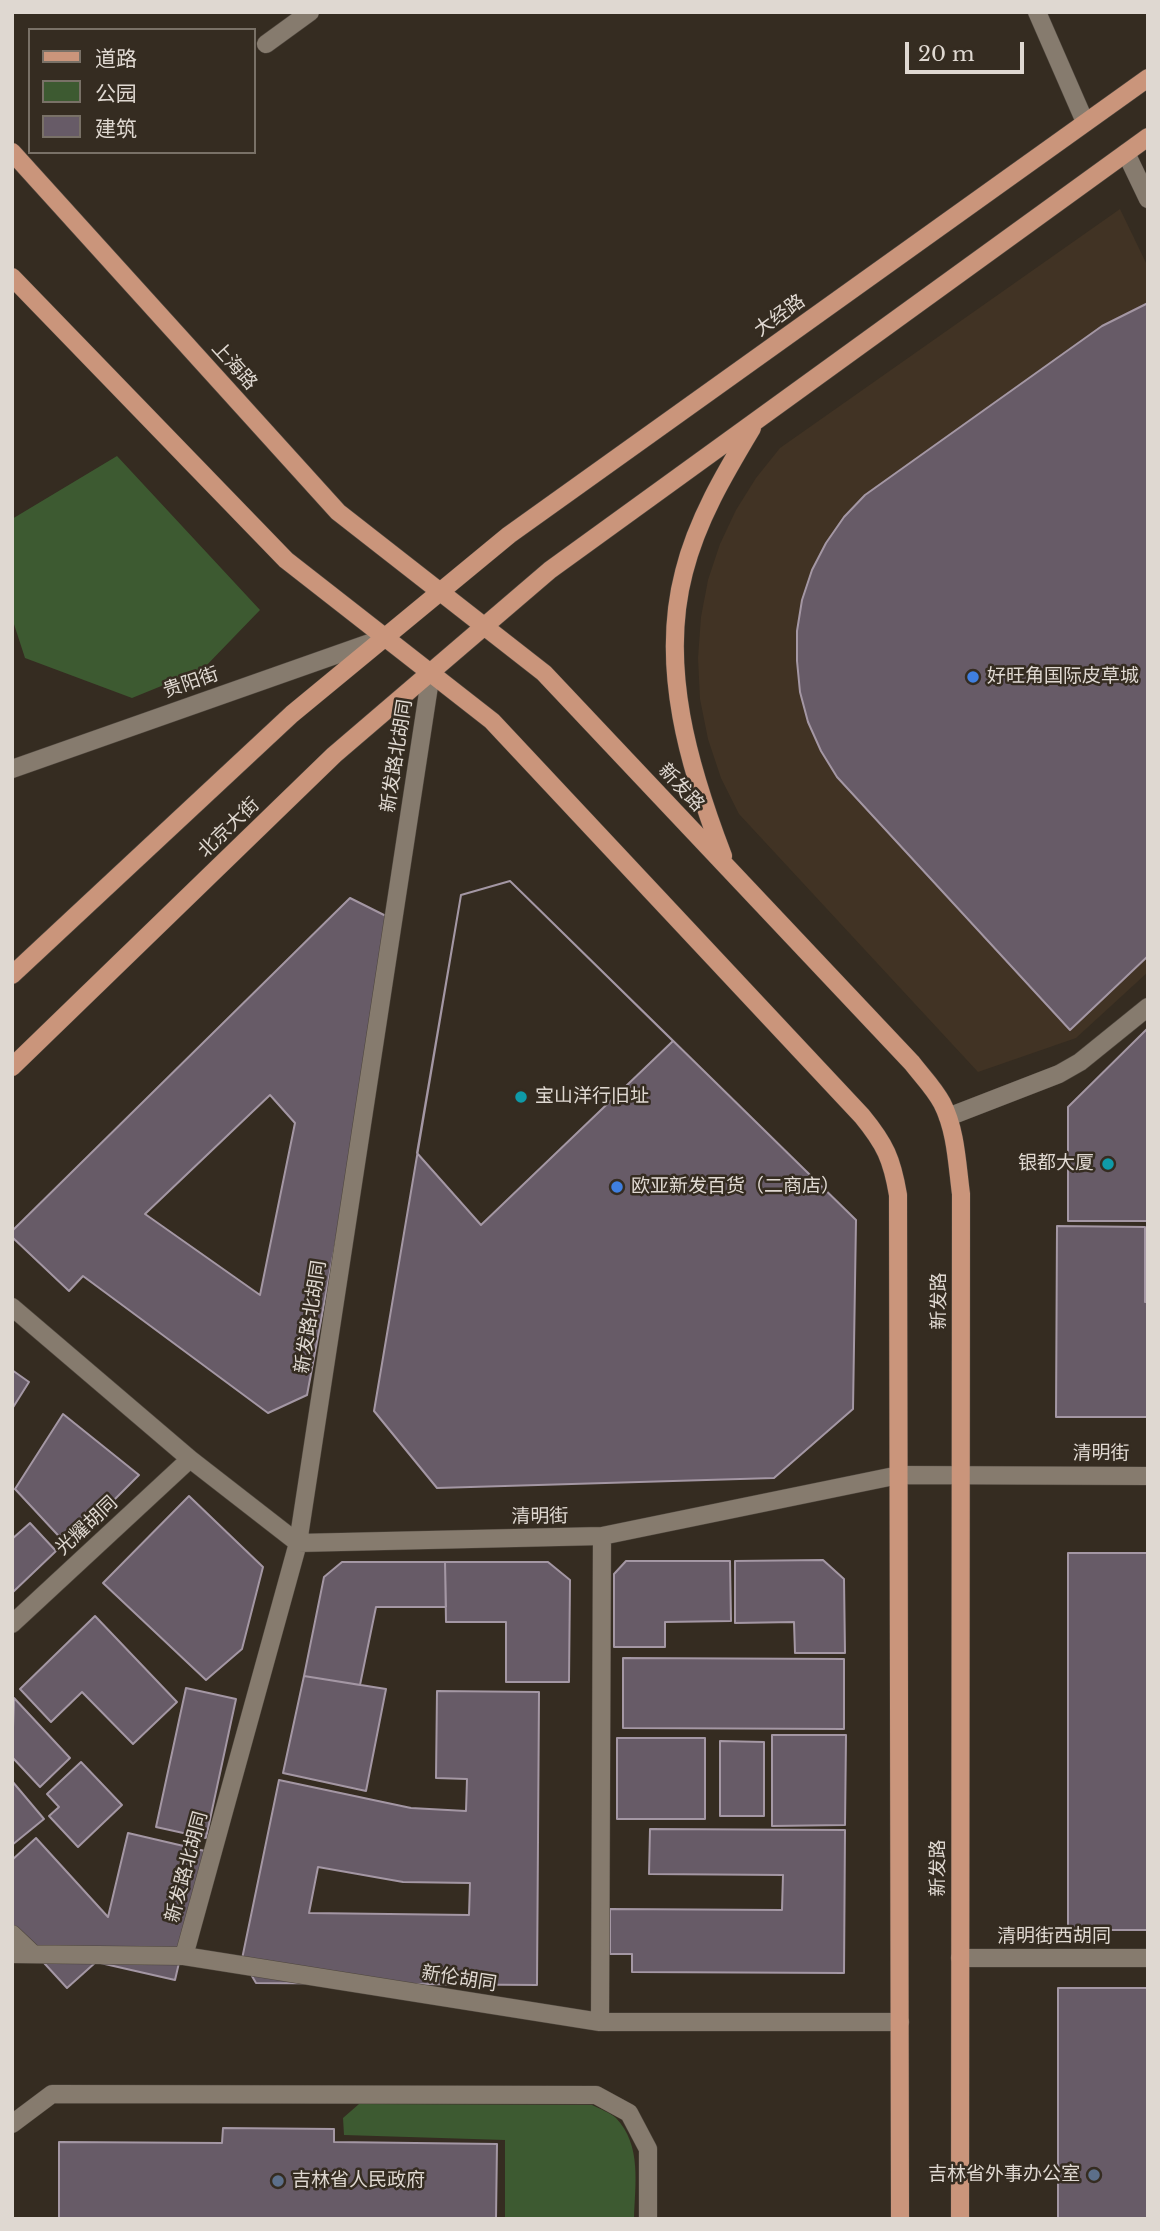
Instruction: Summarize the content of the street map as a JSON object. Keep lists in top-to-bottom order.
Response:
{
  "streets": {
    "main road": [
      "大经路",
      "上海路",
      "新发路",
      "北京大街"
    ],
    "street": [
      "贵阳街",
      "新发路北胡同",
      "清明街",
      "光耀胡同",
      "清明街西胡同",
      "新伦胡同"
    ]
  },
  "crossings": [
    ["大经路", "上海路"],
    ["大经路", "新发路"],
    ["大经路", "北京大街"],
    ["上海路", "新发路"],
    ["上海路", "北京大街"],
    ["贵阳街", "新发路"],
    ["贵阳街", "北京大街"],
    ["新发路北胡同", "新发路"],
    ["新发路北胡同", "北京大街"],
    ["新发路北胡同", "清明街"],
    ["新发路北胡同", "新伦胡同"],
    ["新发路", "北京大街"],
    ["新发路", "清明街"],
    ["新发路", "清明街西胡同"],
    ["新发路", "新伦胡同"]
  ],
  "places": [
    "好旺角国际皮草城",
    "宝山洋行旧址",
    "银都大厦",
    "欧亚新发百货（二商店）",
    "吉林省外事办公室",
    "吉林省人民政府"
  ],
  "legend": ["道路", "公园", "建筑"],
  "scale_bar": "20 m"
}
